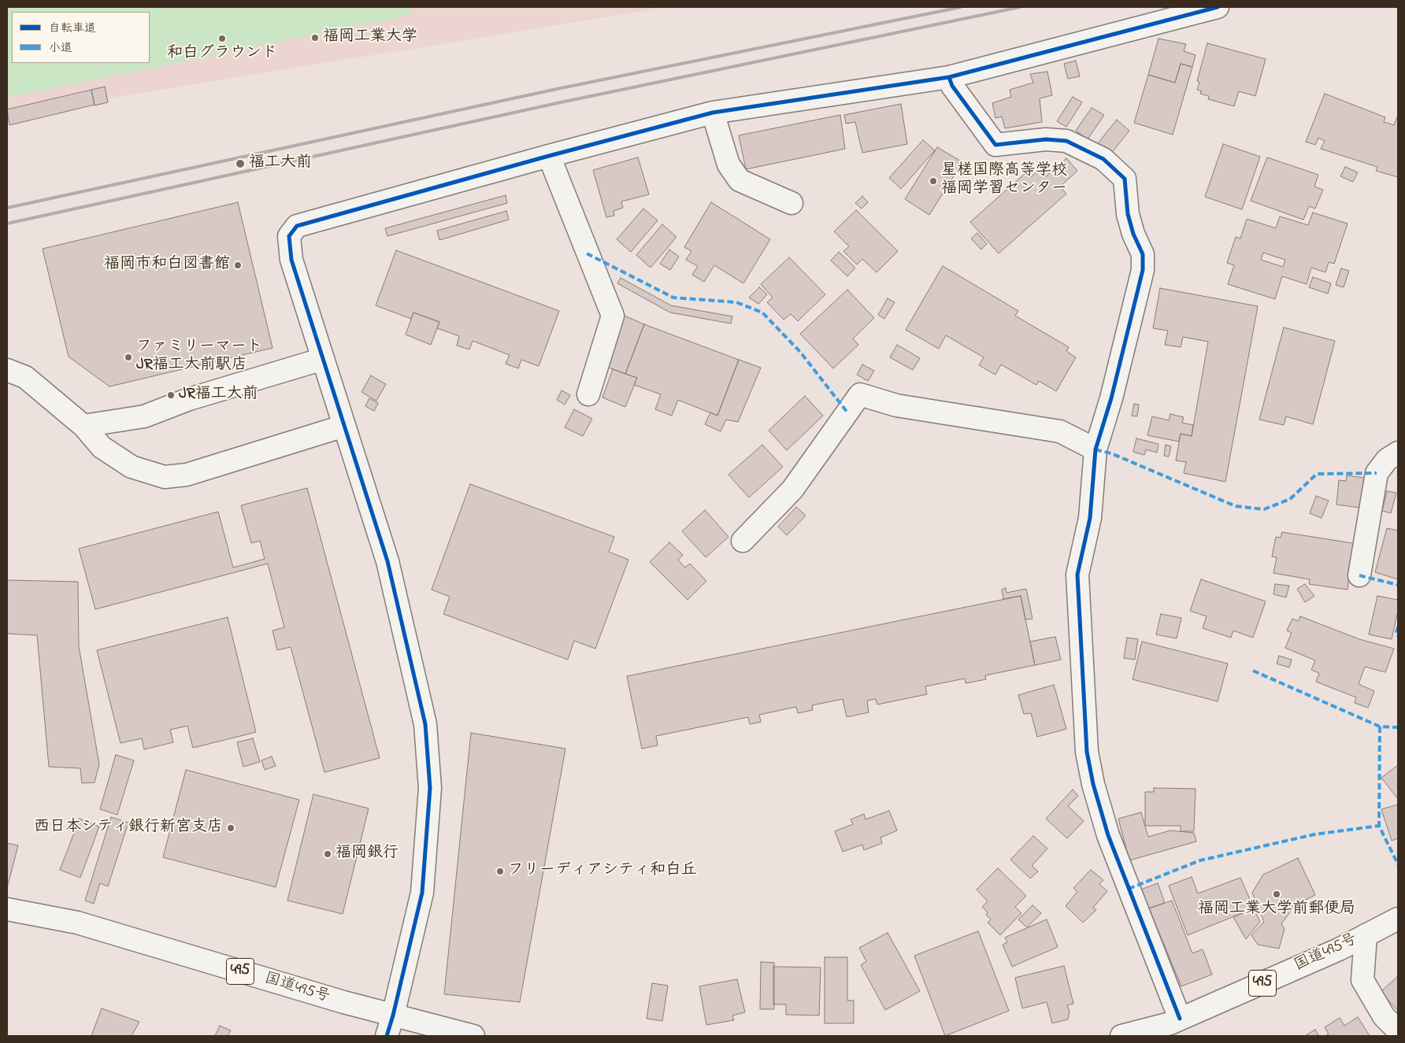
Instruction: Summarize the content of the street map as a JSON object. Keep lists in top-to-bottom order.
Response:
{
  "streets": {
    "main road": ["国道495号", "495"]
  },
  "places": [
    "福岡工業大学",
    "和白グラウンド",
    "福工大前",
    "星槎国際高等学校 福岡学習センター",
    "福岡市和白図書館",
    "ファミリーマート JR福工大前駅店",
    "JR福工大前",
    "西日本シティ銀行新宮支店",
    "福岡銀行",
    "フリーディアシティ和白丘",
    "福岡工業大学前郵便局"
  ],
  "legend": ["自転車道", "小道"]
}
